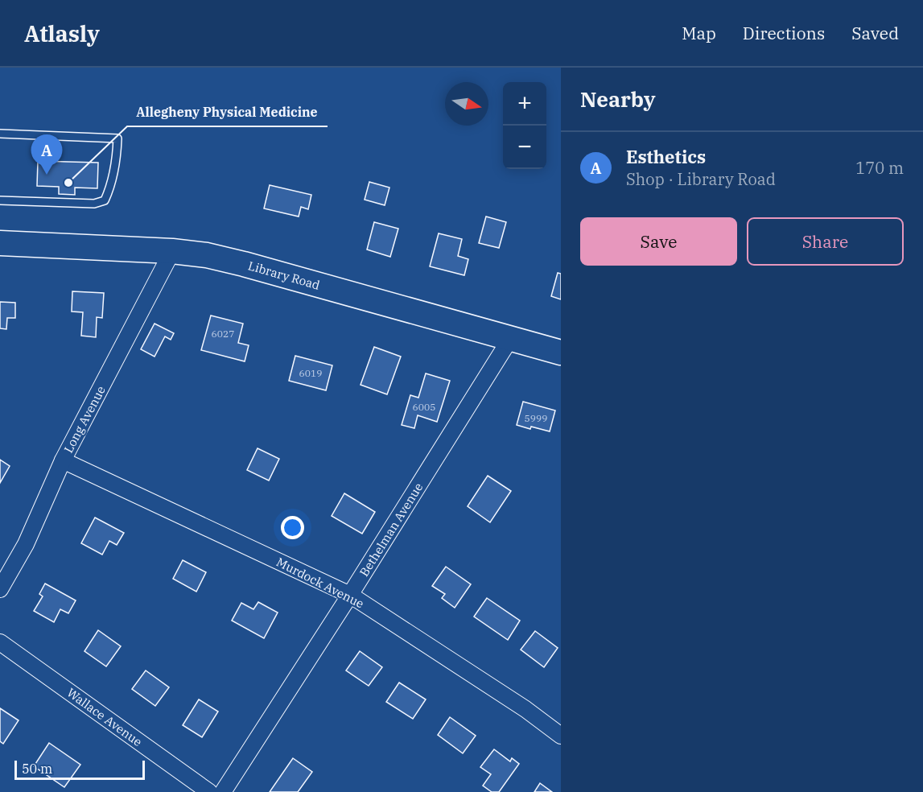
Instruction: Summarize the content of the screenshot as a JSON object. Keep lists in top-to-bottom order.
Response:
{
  "streets": {
    "main road": ["Library Road"],
    "street": [
      "Long Avenue",
      "Bethelman Avenue",
      "Murdock Avenue",
      "Wallace Avenue"
    ]
  },
  "crossings": [
    ["Library Road", "Long Avenue"],
    ["Library Road", "Bethelman Avenue"],
    ["Long Avenue", "Murdock Avenue"],
    ["Bethelman Avenue", "Murdock Avenue"]
  ],
  "places": ["Allegheny Physical Medicine"],
  "house_numbers": [
    "6027",
    "6019",
    "6005",
    "5999"
  ],
  "scale_bar": "50 m",
  "north": "right",
  "page": {
    "header": "Atlasly",
    "nav": ["Map", "Directions", "Saved"],
    "heading": "Nearby",
    "map_buttons": ["+", "−"],
    "list": [
      {
        "mark": "A",
        "name": "Esthetics",
        "note": "Shop · Library Road",
        "value": "170 m"
      }
    ],
    "pins": "A",
    "buttons": ["Save", "Share"],
    "scale": "50 m"
  }
}
